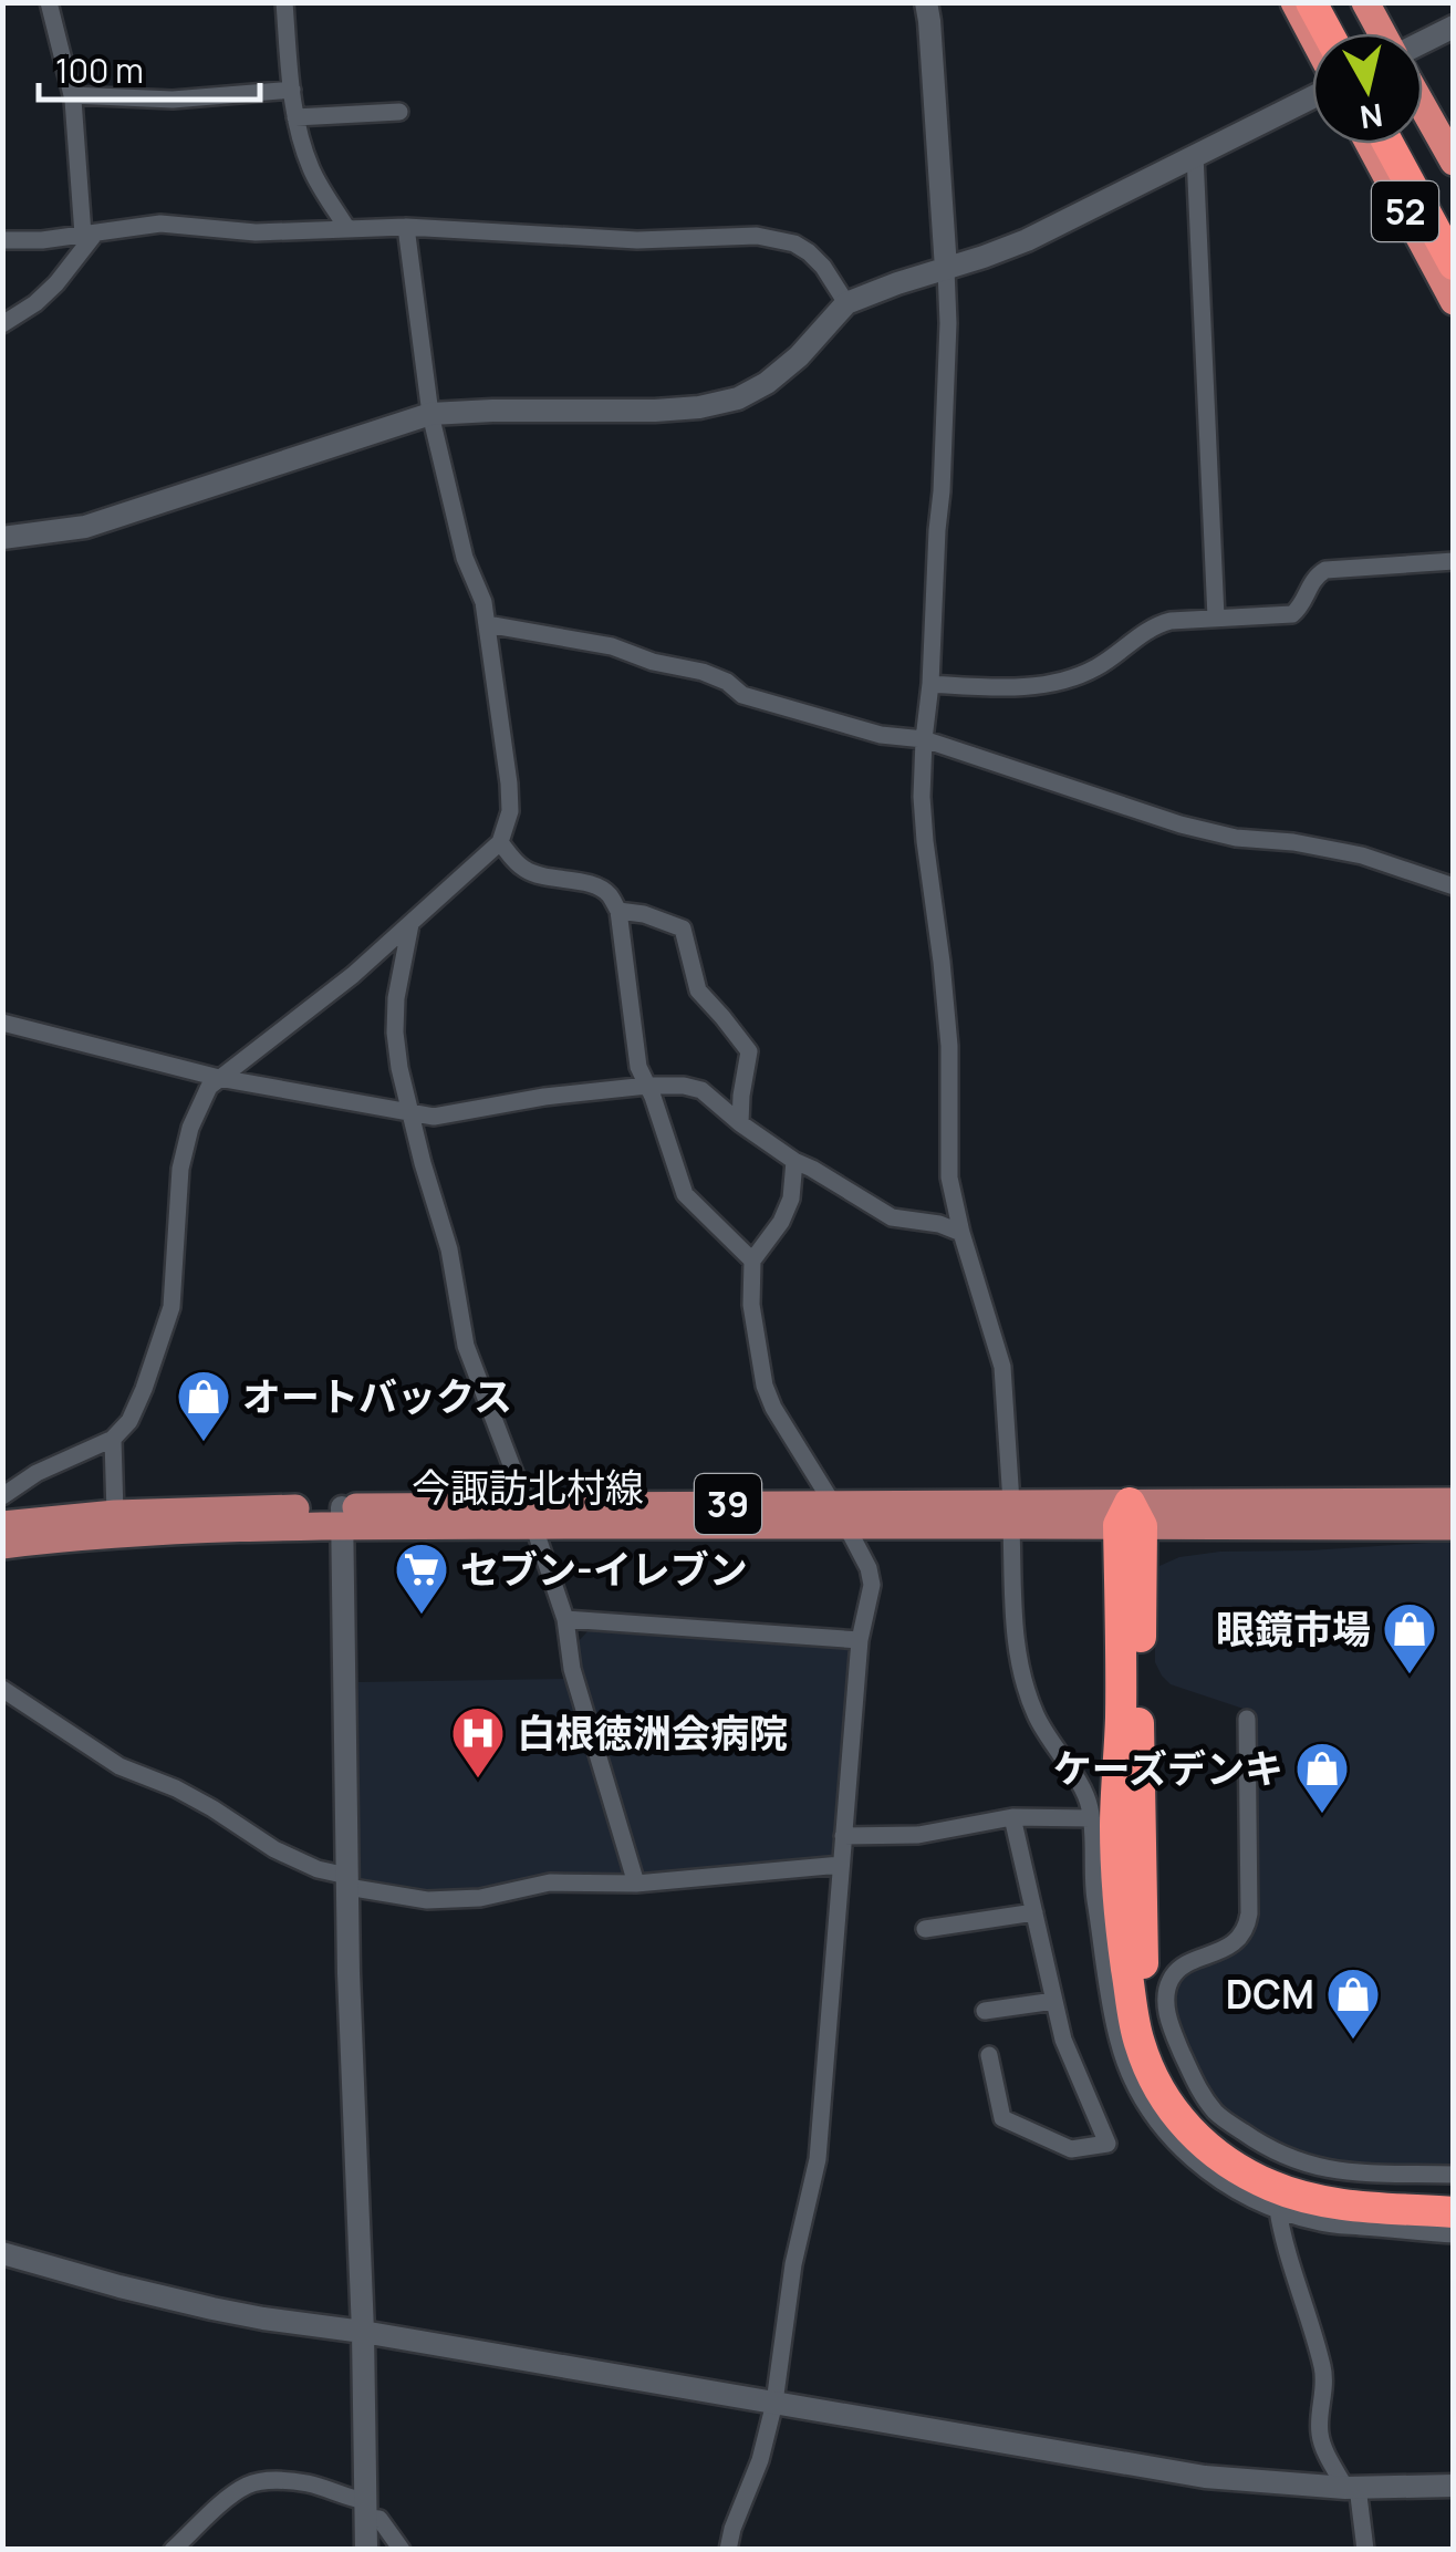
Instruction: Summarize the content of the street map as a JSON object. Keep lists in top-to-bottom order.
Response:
{
  "streets": {
    "highway": ["52"],
    "main road": ["今諏訪北村線", "39"]
  },
  "places": {
    "shop": [
      "オートバックス",
      "眼鏡市場",
      "ケーズデンキ",
      "DCM"
    ],
    "supermarket": ["セブン-イレブン"],
    "hospital": ["白根徳洲会病院"]
  },
  "scale_bar": "100 m",
  "north": "bottom"
}
